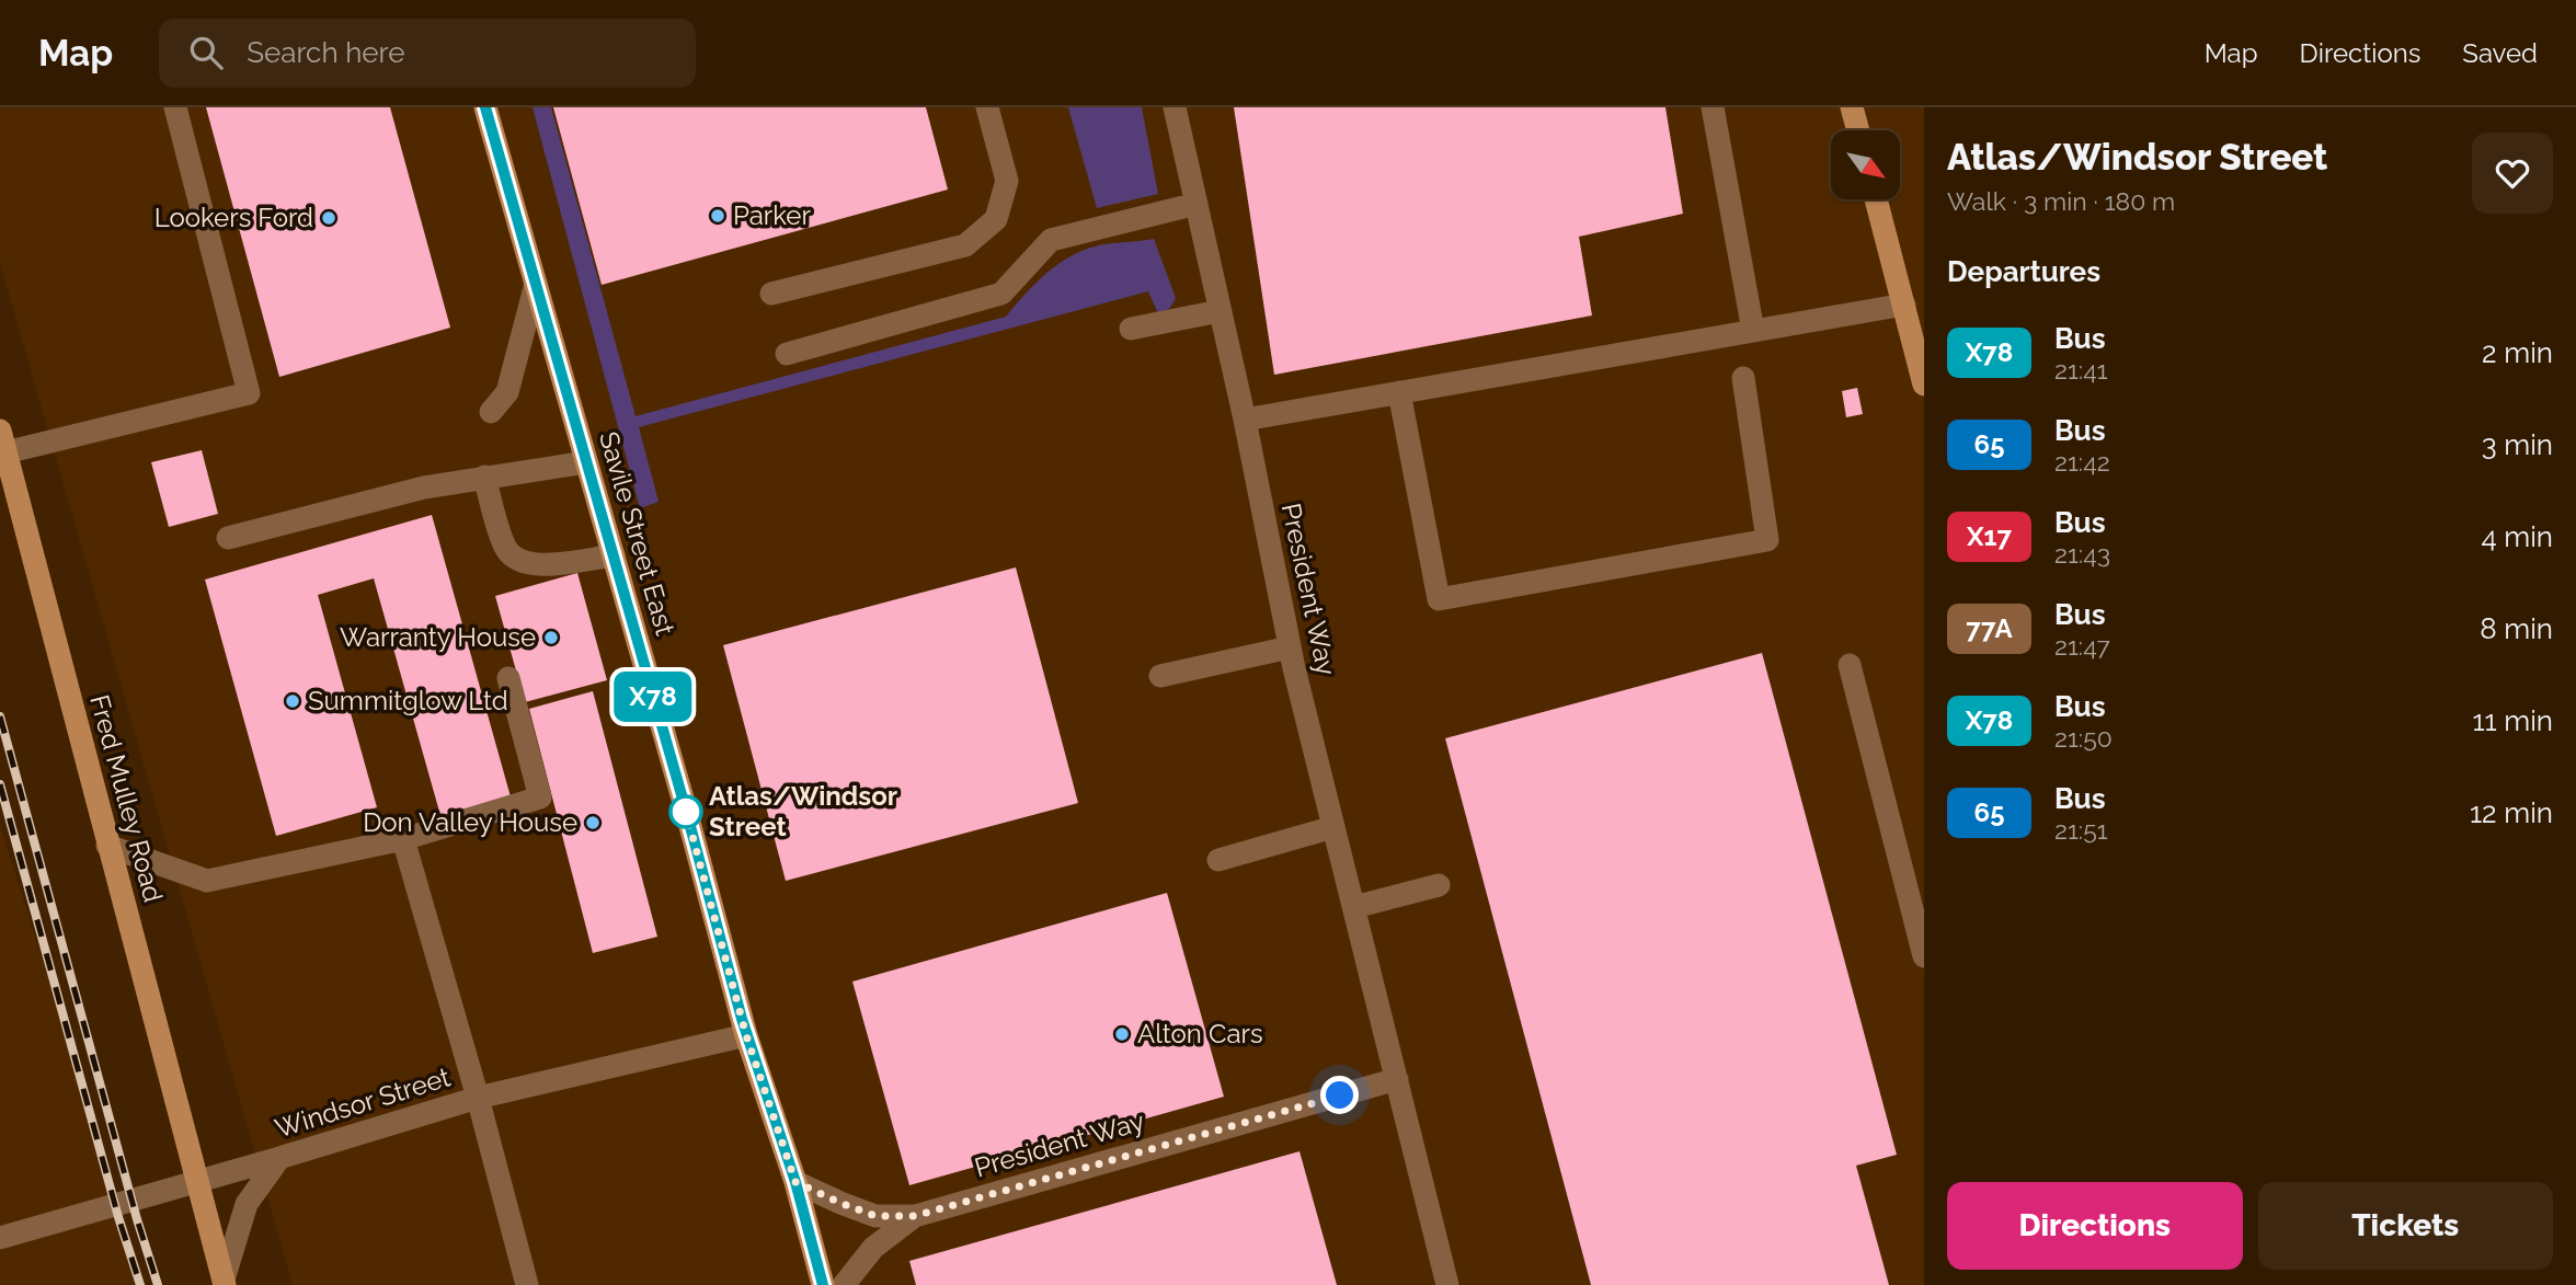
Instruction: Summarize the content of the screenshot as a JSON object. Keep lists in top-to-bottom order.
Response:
{
  "streets": {
    "main road": ["Savile Street East", "Fred Mulley Road"],
    "street": ["President Way", "Windsor Street"]
  },
  "crossings": [
    ["Savile Street East", "President Way"],
    ["Savile Street East", "Windsor Street"],
    ["Fred Mulley Road", "Windsor Street"]
  ],
  "places": [
    "Parker",
    "Lookers Ford",
    "Warranty House",
    "Summitglow Ltd",
    "Atlas/Windsor Street",
    "Don Valley House",
    "Alton Cars"
  ],
  "lines": ["bus line X78"],
  "north": "bottom right",
  "page": {
    "header": "Map",
    "search": "Search here",
    "nav": ["Map", "Directions", "Saved"],
    "on_map": "X78",
    "heading": [
      ["Atlas/Windsor Street", "Walk · 3 min · 180 m"],
      "Departures"
    ],
    "list": [
      {
        "mark": "X78",
        "name": "Bus",
        "note": "21:41",
        "value": "2 min"
      },
      {
        "mark": "65",
        "name": "Bus",
        "note": "21:42",
        "value": "3 min"
      },
      {
        "mark": "X17",
        "name": "Bus",
        "note": "21:43",
        "value": "4 min"
      },
      {
        "mark": "77A",
        "name": "Bus",
        "note": "21:47",
        "value": "8 min"
      },
      {
        "mark": "X78",
        "name": "Bus",
        "note": "21:50",
        "value": "11 min"
      },
      {
        "mark": "65",
        "name": "Bus",
        "note": "21:51",
        "value": "12 min"
      }
    ],
    "buttons": ["Directions", "Tickets"]
  }
}
